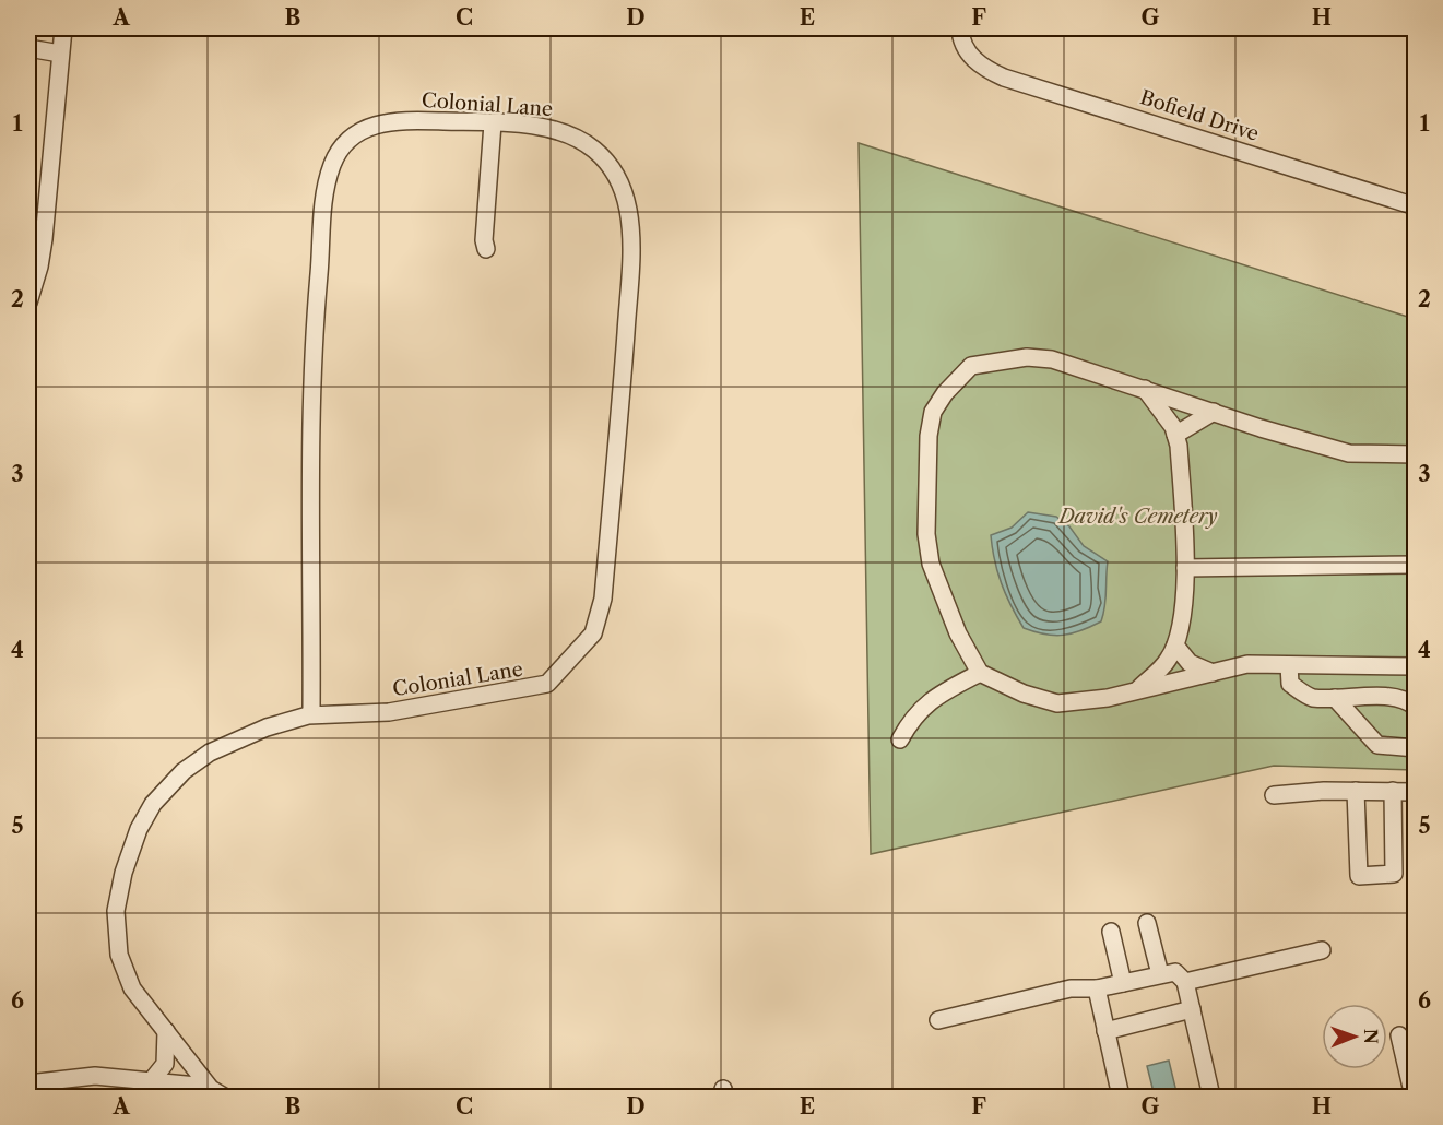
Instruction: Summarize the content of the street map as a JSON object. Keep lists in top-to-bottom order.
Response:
{
  "streets": {
    "street": ["Colonial Lane", "Bofield Drive"]
  },
  "parks": ["David's Cemetery"],
  "north": "right",
  "grid": {
    "columns": [
      "A",
      "B",
      "C",
      "D",
      "E",
      "F",
      "G",
      "H"
    ],
    "rows": [
      "1",
      "2",
      "3",
      "4",
      "5",
      "6"
    ]
  }
}
